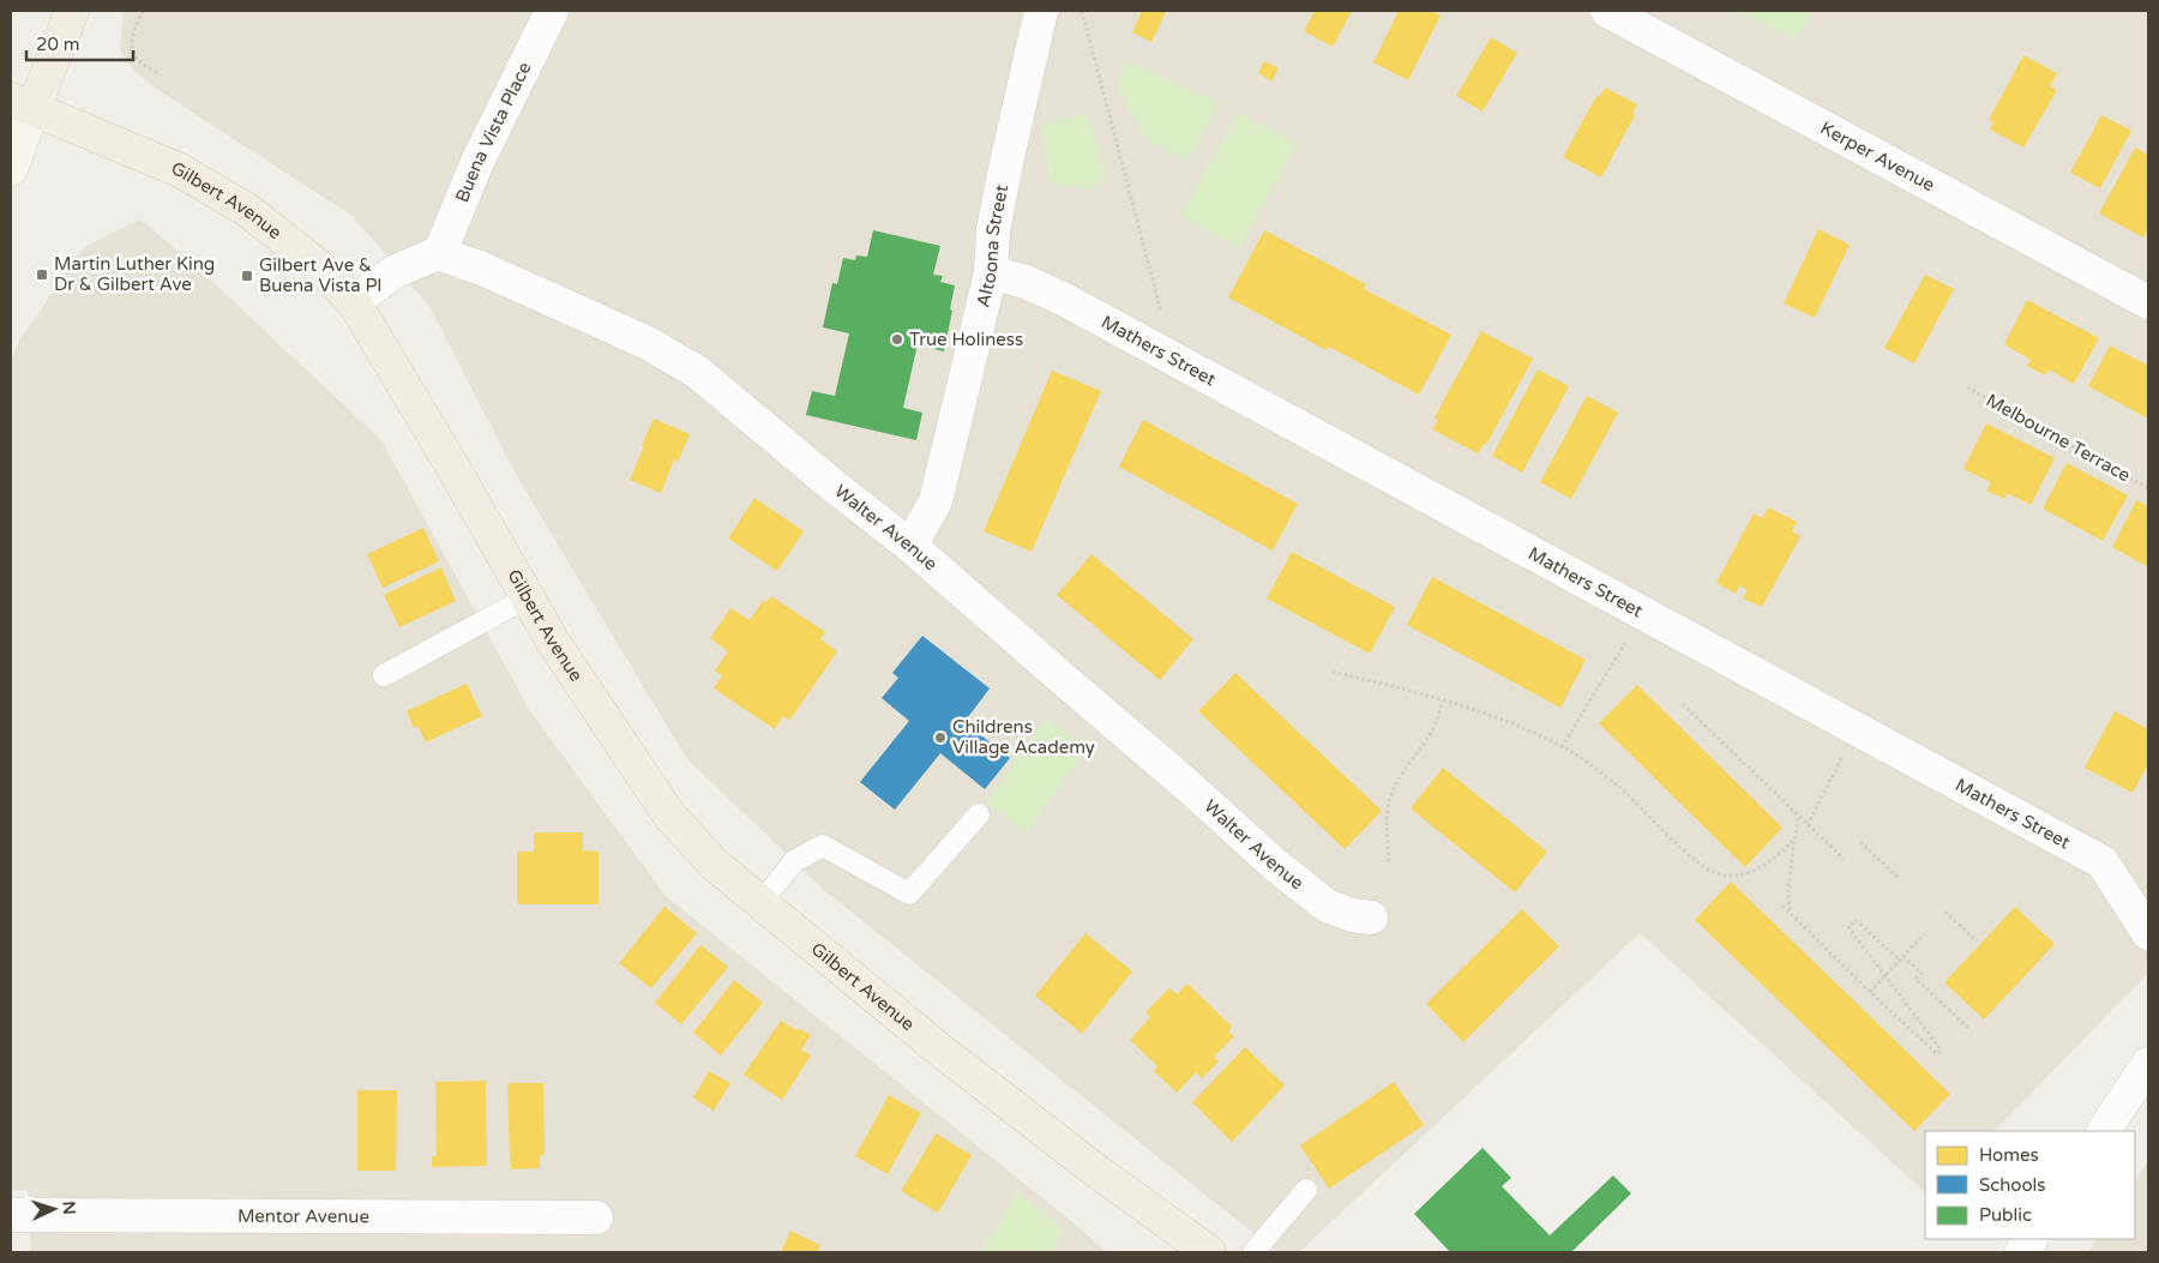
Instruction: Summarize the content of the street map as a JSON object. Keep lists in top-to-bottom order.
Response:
{
  "streets": {
    "main road": ["Gilbert Avenue"],
    "street": [
      "Buena Vista Place",
      "Kerper Avenue",
      "Altoona Street",
      "Mathers Street",
      "Walter Avenue",
      "Mentor Avenue"
    ],
    "path": ["Melbourne Terrace"]
  },
  "crossings": [
    ["Buena Vista Place", "Walter Avenue"],
    ["Altoona Street", "Mathers Street"],
    ["Altoona Street", "Walter Avenue"]
  ],
  "places": {
    "transit": ["Martin Luther King Dr & Gilbert Ave", "Gilbert Ave & Buena Vista Pl"],
    "other": ["True Holiness", "Childrens Village Academy"]
  },
  "legend": ["Homes", "Schools", "Public"],
  "scale_bar": "20 m",
  "north": "right"
}
